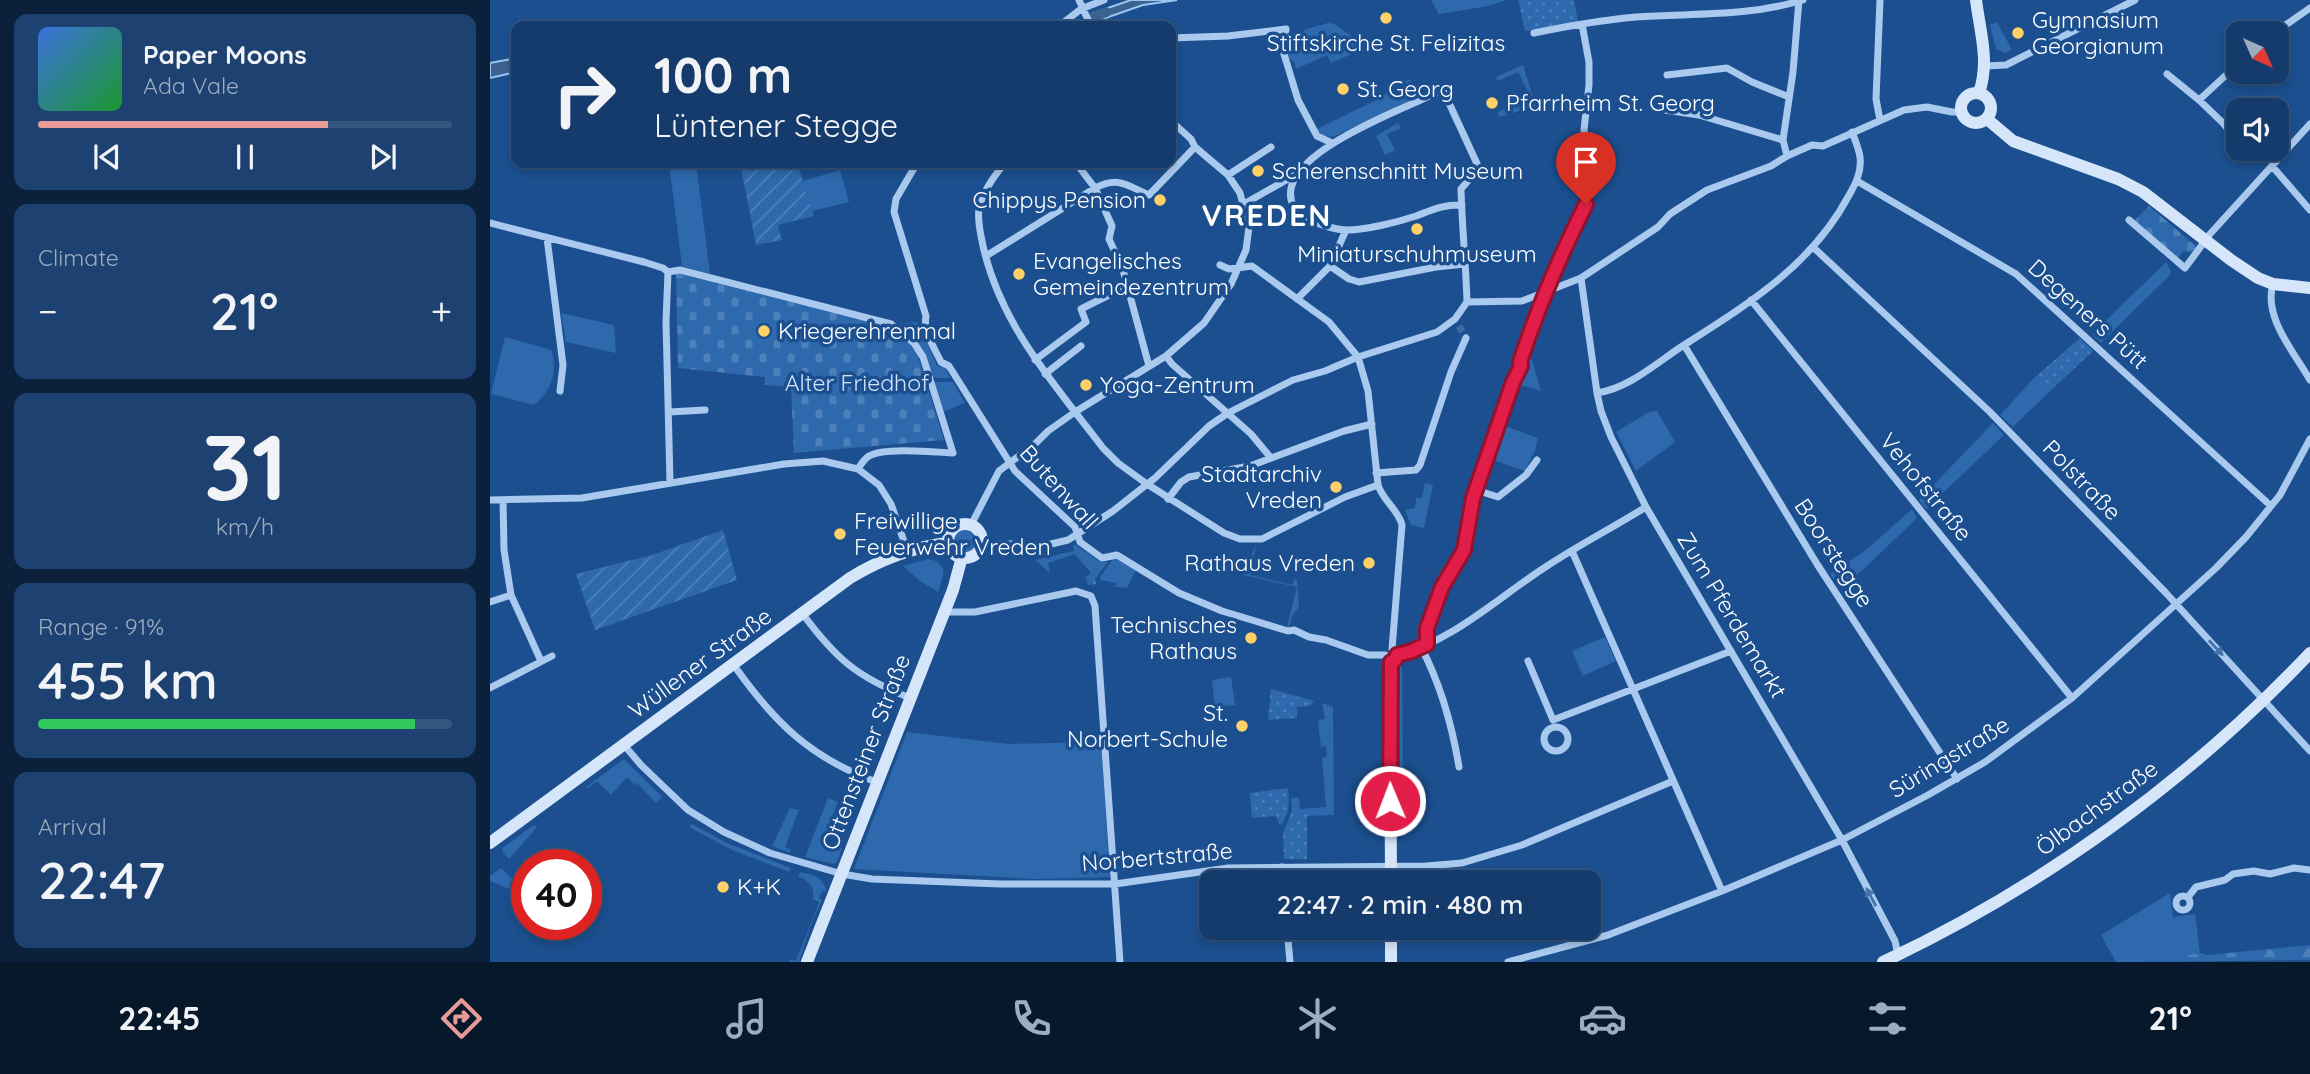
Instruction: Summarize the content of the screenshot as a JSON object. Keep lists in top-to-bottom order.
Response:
{
  "streets": {
    "street": [
      "Degeners Pütt",
      "Polstraße",
      "Butenwall",
      "Vehofstraße",
      "Boorstegge",
      "Zum Pferdemarkt",
      "Wüllener Straße",
      "Ottensteiner Straße",
      "Süringstraße",
      "Ölbachstraße",
      "Norbertstraße"
    ]
  },
  "crossings": [
    ["Degeners Pütt", "Süringstraße"],
    ["Polstraße", "Süringstraße"],
    ["Polstraße", "Ölbachstraße"],
    ["Vehofstraße", "Süringstraße"],
    ["Boorstegge", "Süringstraße"],
    ["Zum Pferdemarkt", "Süringstraße"],
    ["Zum Pferdemarkt", "Ölbachstraße"],
    ["Wüllener Straße", "Ottensteiner Straße"],
    ["Wüllener Straße", "Norbertstraße"],
    ["Ottensteiner Straße", "Norbertstraße"]
  ],
  "districts": ["VREDEN"],
  "parks": ["Alter Friedhof"],
  "places": [
    "Stiftskirche St. Felizitas",
    "Gymnasium Georgianum",
    "St. Georg",
    "Pfarrheim St. Georg",
    "Scherenschnitt Museum",
    "Chippys Pension",
    "Miniaturschuhmuseum",
    "Evangelisches Gemeindezentrum",
    "Kriegerehrenmal",
    "Yoga-Zentrum",
    "Stadtarchiv Vreden",
    "Freiwillige Feuerwehr Vreden",
    "Rathaus Vreden",
    "Technisches Rathaus",
    "St. Norbert-Schule",
    "K+K"
  ],
  "north": "bottom right",
  "page": {
    "turn": ["100 m", "Lüntener Stegge"],
    "song": ["Paper Moons", "Ada Vale"],
    "tile": [
      "Climate",
      ["31", "km/h"],
      ["Range · 91%", "455 km"],
      ["Arrival", "22:47"]
    ],
    "heat": ["−", "21°", "+"],
    "limit": "40",
    "trip": "22:47 · 2 min · 480 m",
    "tabs": ["22:45", "21°"]
  }
}
